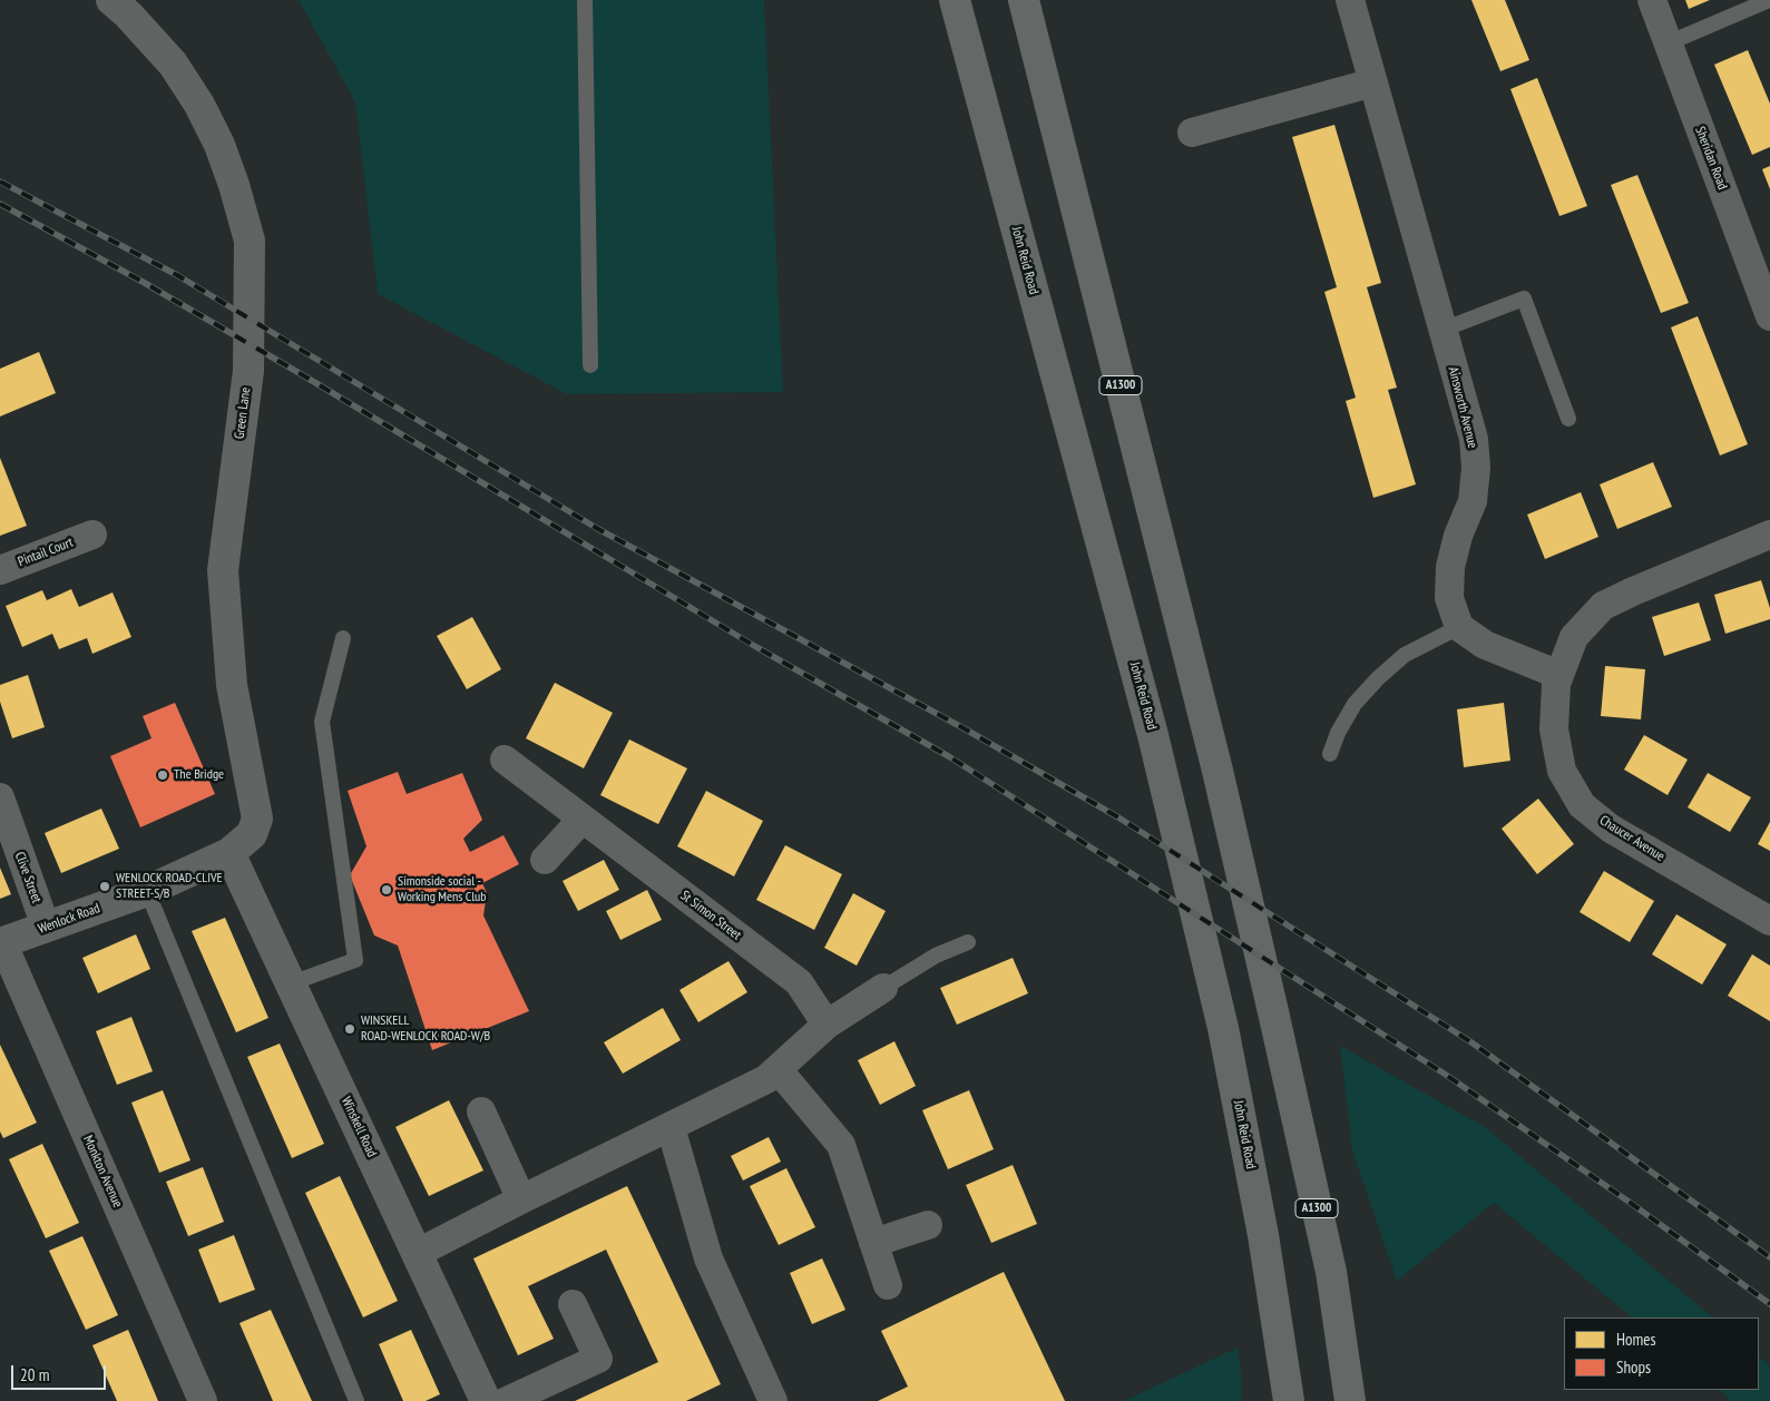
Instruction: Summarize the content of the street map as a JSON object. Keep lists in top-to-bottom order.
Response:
{
  "streets": {
    "highway": ["John Reid Road", "A1300"],
    "street": [
      "Sheridan Road",
      "Ainsworth Avenue",
      "Green Lane",
      "Pintail Court",
      "Chaucer Avenue",
      "Clive Street",
      "St Simon Street",
      "Wenlock Road",
      "Winskell Road",
      "Monkton Avenue"
    ]
  },
  "crossings": [
    ["Green Lane", "Wenlock Road"],
    ["Green Lane", "Winskell Road"],
    ["Clive Street", "Wenlock Road"],
    ["Wenlock Road", "Winskell Road"],
    ["Wenlock Road", "Monkton Avenue"]
  ],
  "places": [
    "The Bridge",
    "WENLOCK ROAD-CLIVE STREET-S/B",
    "Simonside social - Working Mens Club",
    "WINSKELL ROAD-WENLOCK ROAD-W/B"
  ],
  "legend": ["Homes", "Shops"],
  "scale_bar": "20 m"
}
